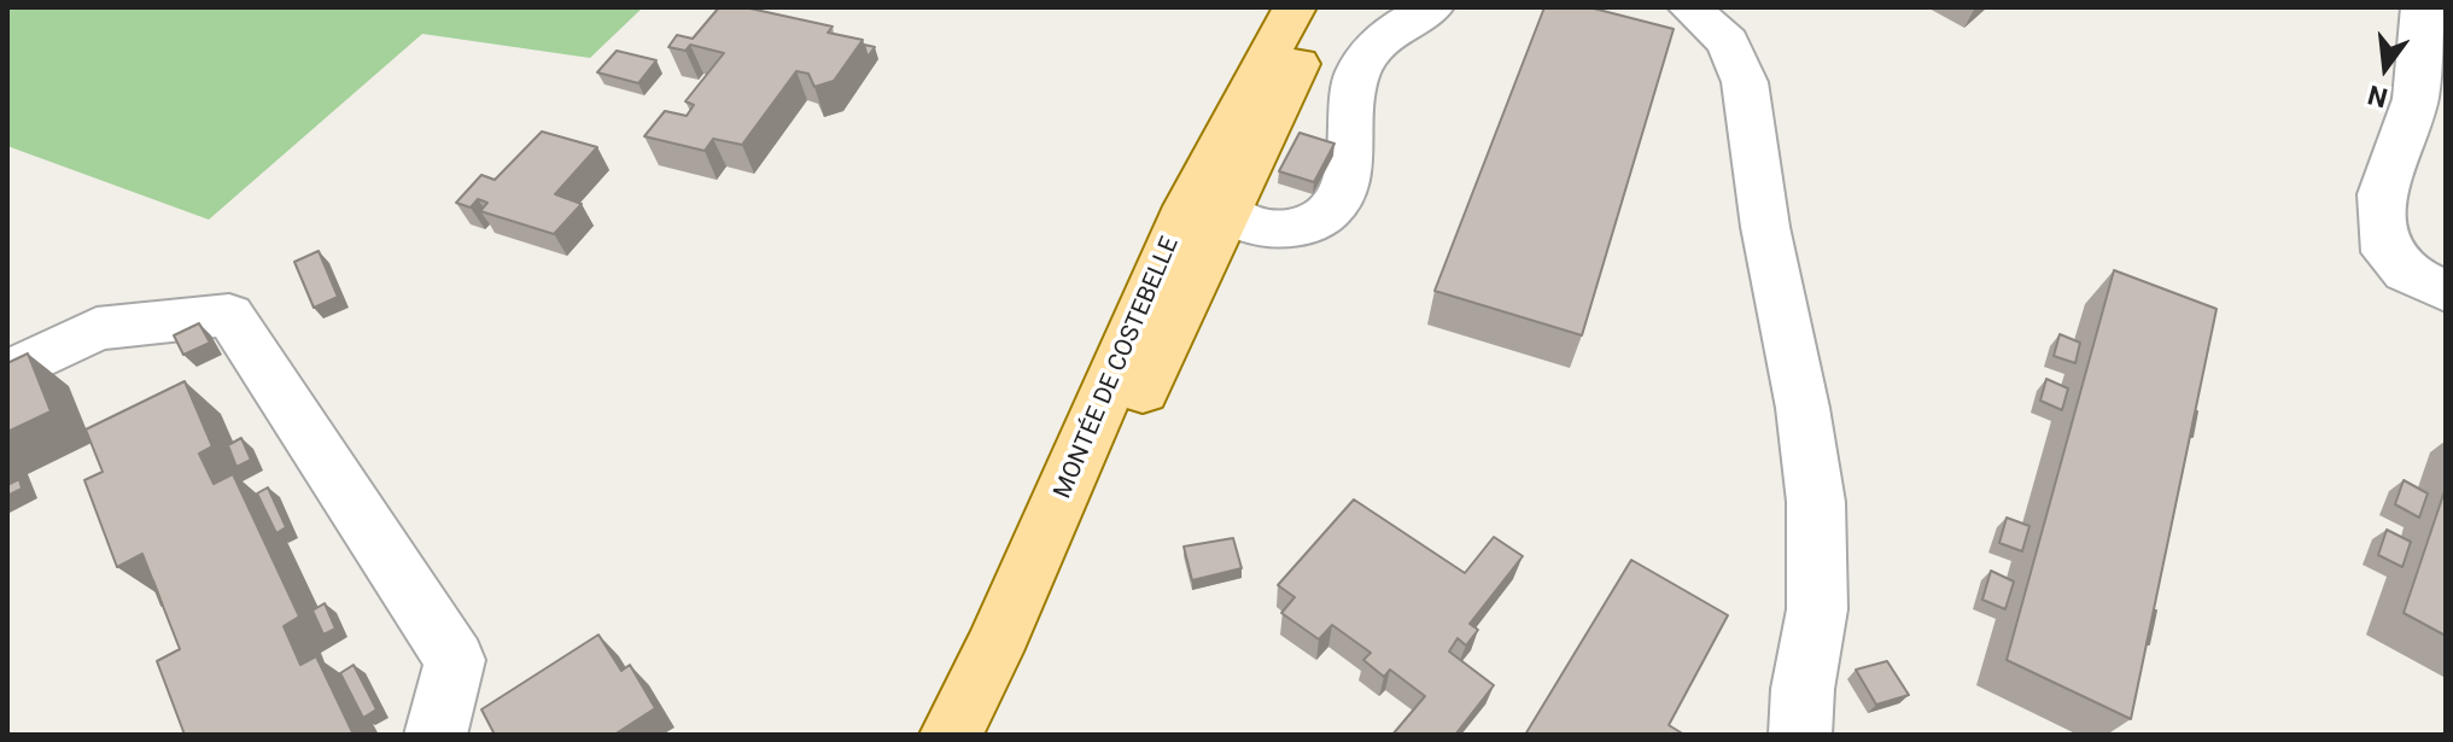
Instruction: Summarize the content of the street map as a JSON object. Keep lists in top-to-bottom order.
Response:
{
  "streets": {
    "main road": ["MONTÉE DE COSTEBELLE"]
  },
  "north": "bottom"
}
